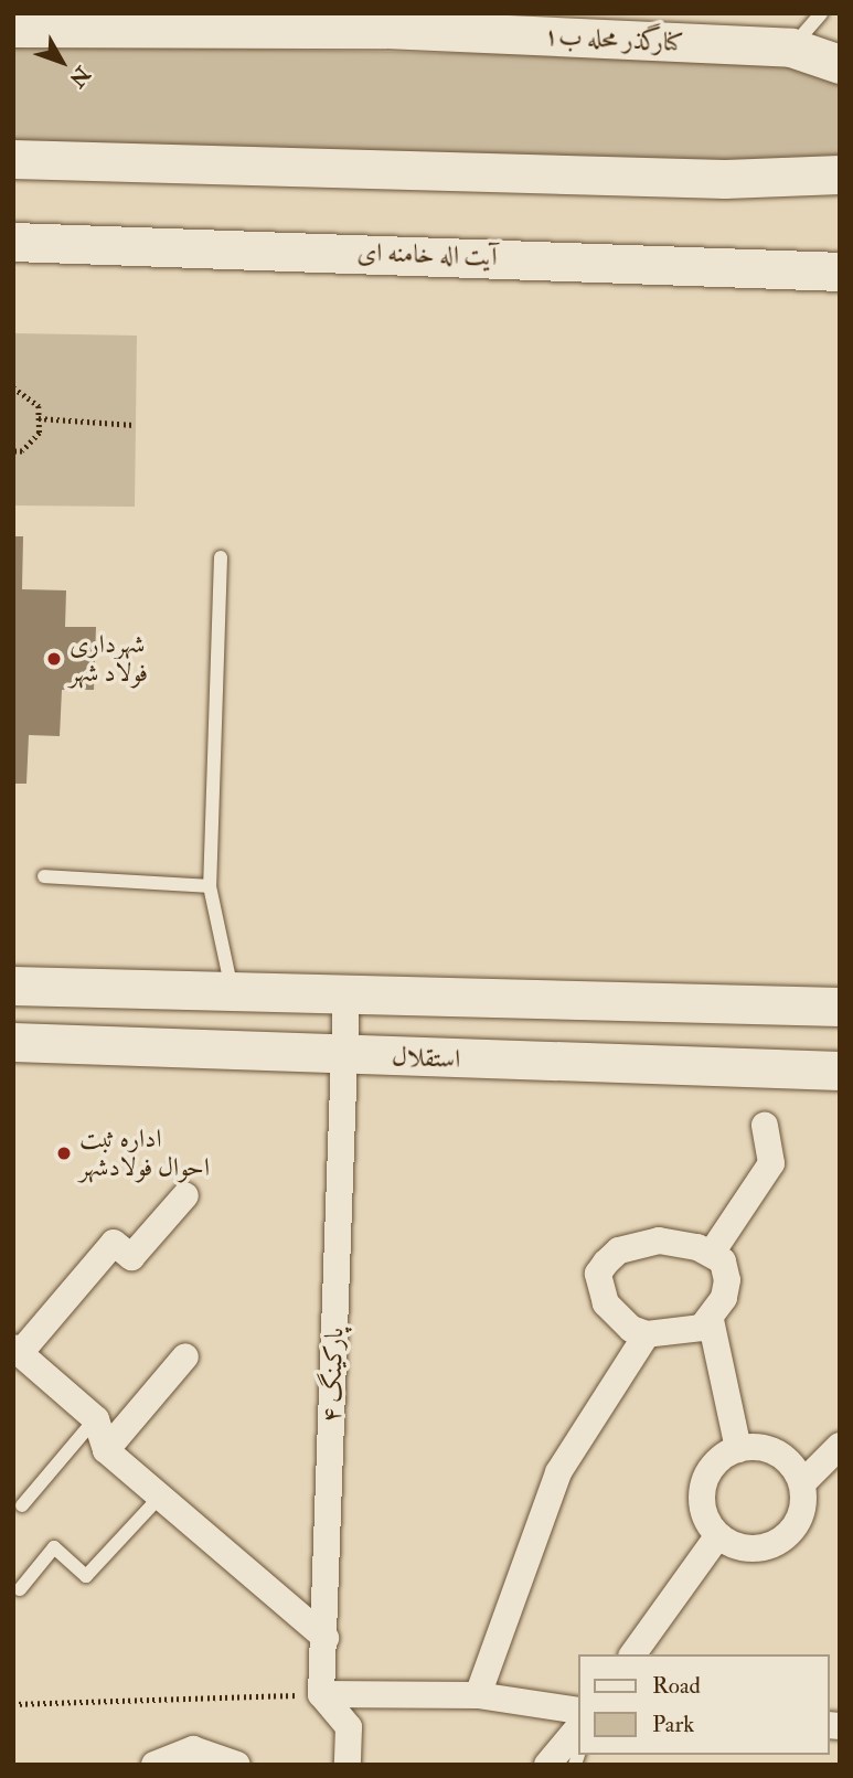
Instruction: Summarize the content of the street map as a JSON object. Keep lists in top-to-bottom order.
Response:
{
  "streets": {
    "street": [
      "کنارگذر محله ب۱",
      "آیت اله خامنه ای",
      "استقلال",
      "پارکینگ ۴"
    ]
  },
  "crossings": [
    ["استقلال", "پارکینگ ۴"]
  ],
  "places": ["شهرداری فولاد شهر", "اداره ثبت احوال فولادشهر"],
  "legend": ["Road", "Park"],
  "north": "bottom right"
}
